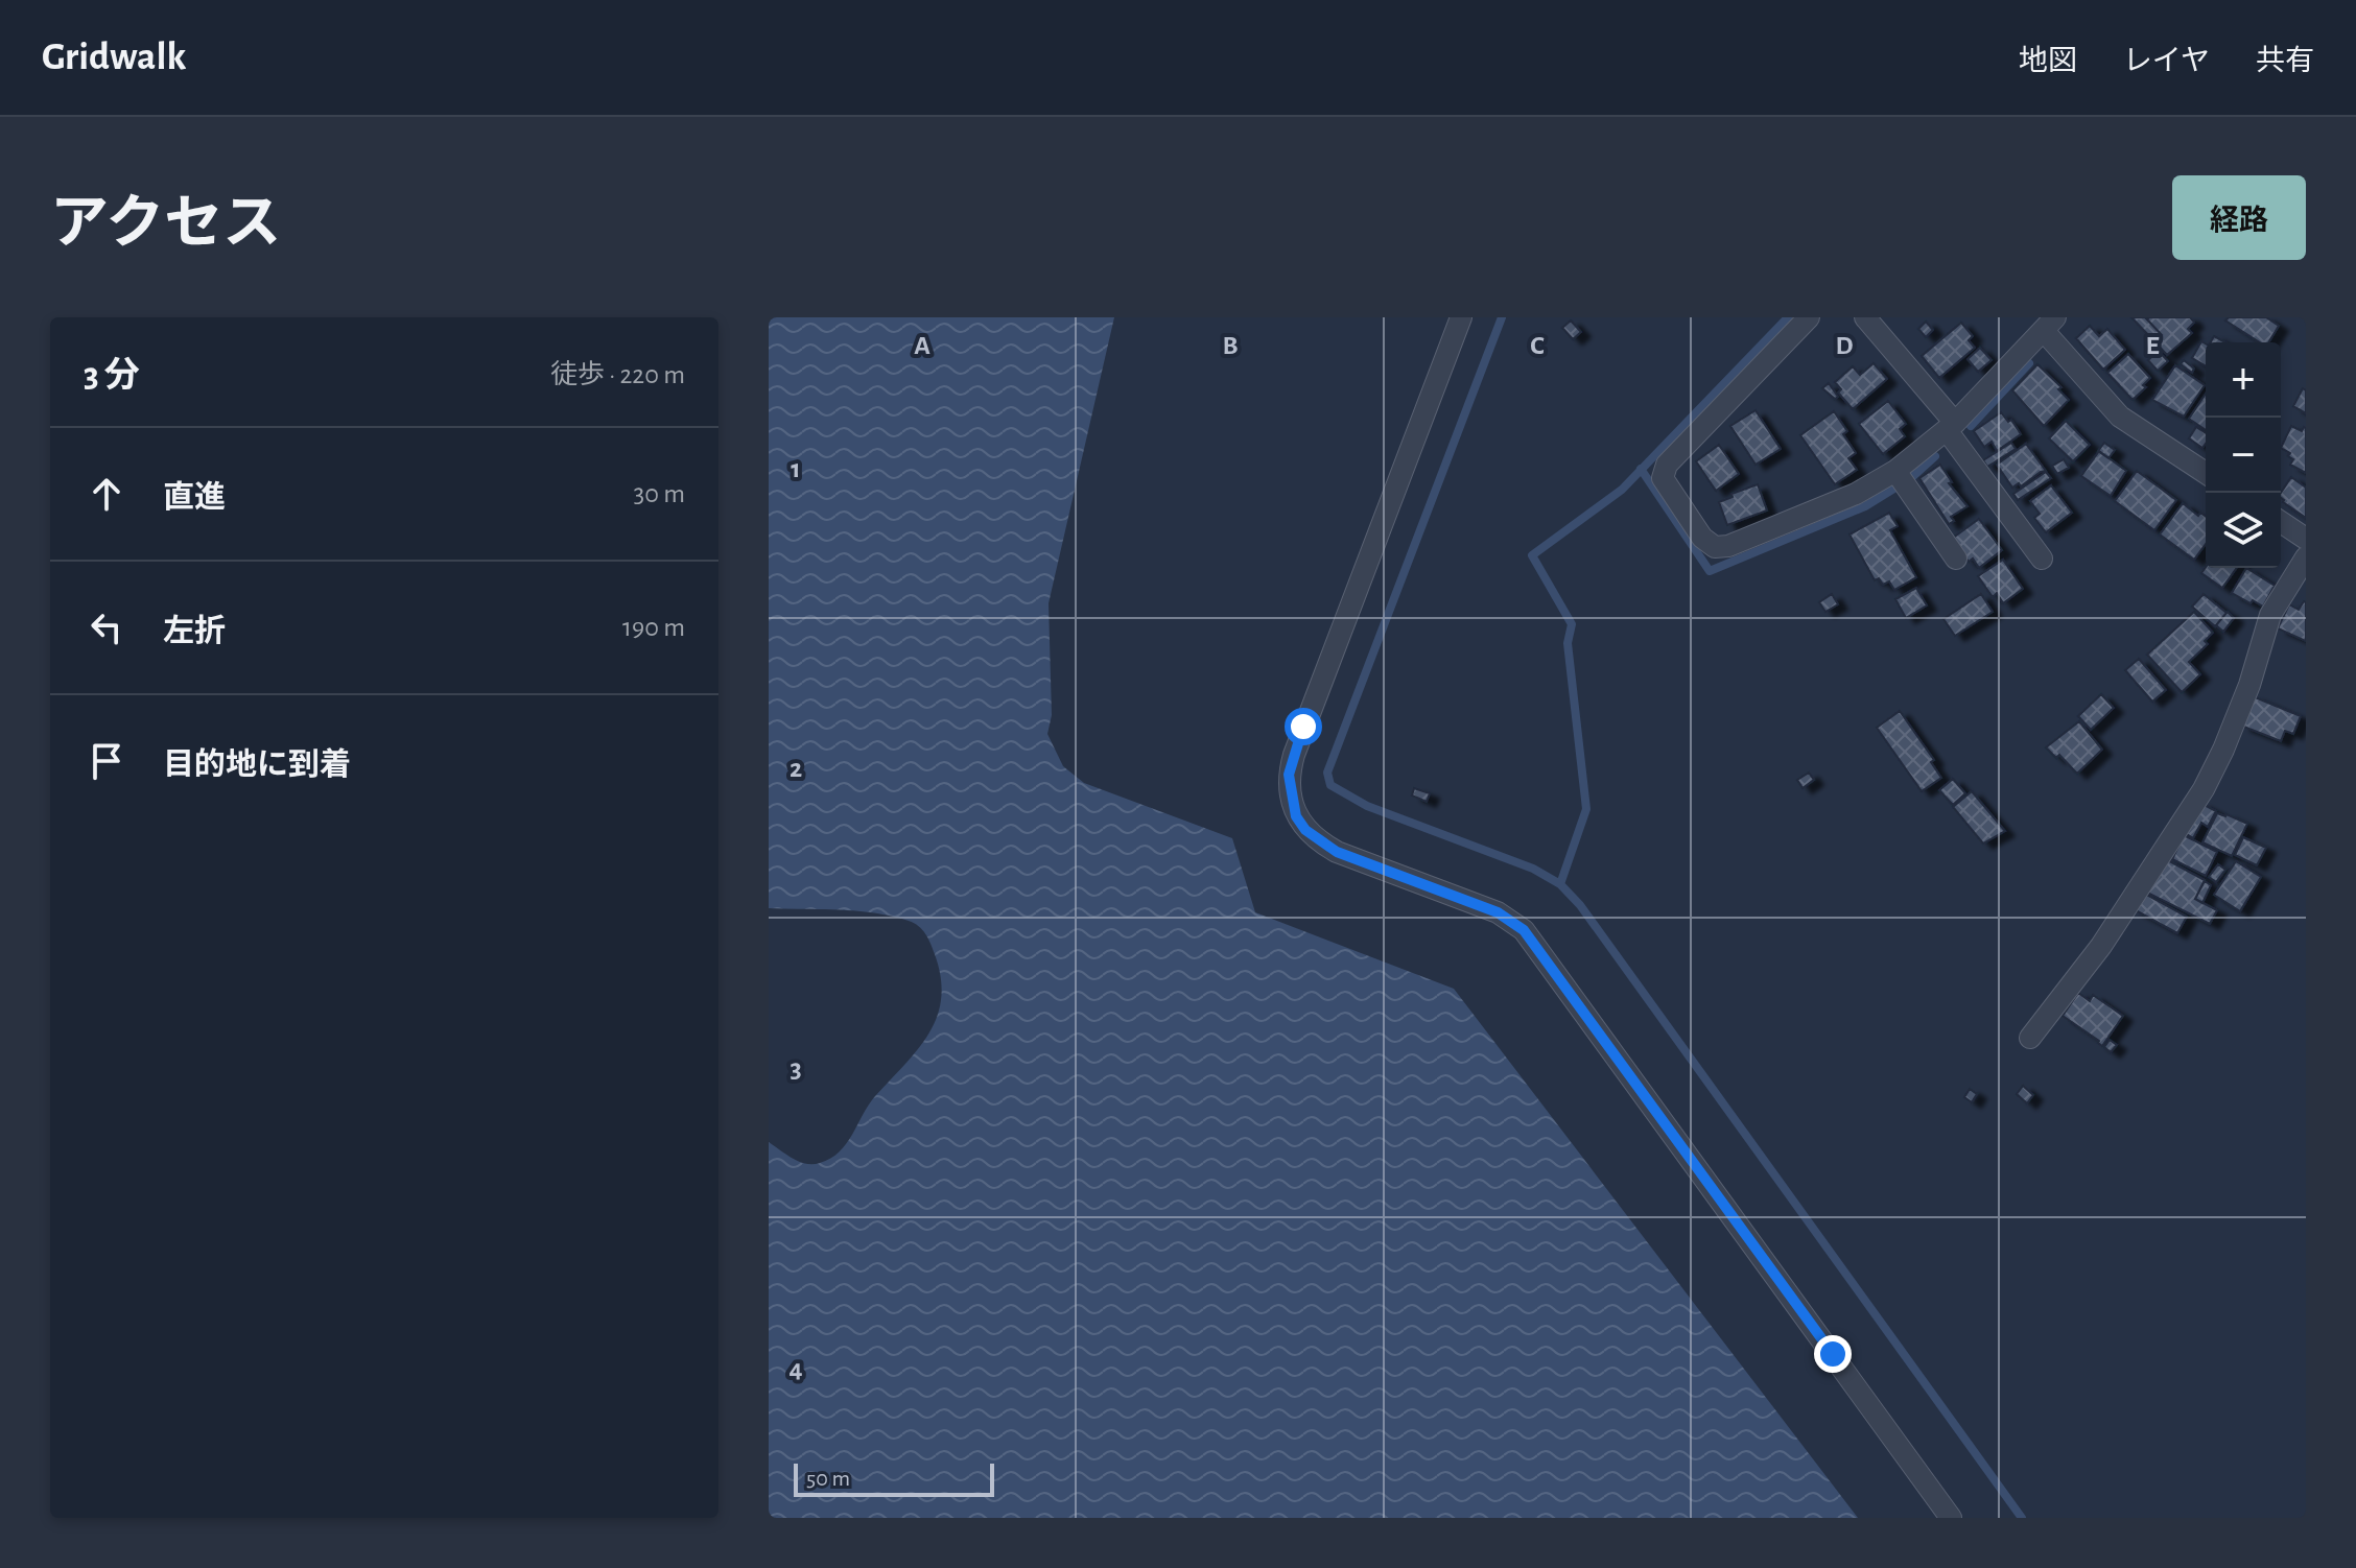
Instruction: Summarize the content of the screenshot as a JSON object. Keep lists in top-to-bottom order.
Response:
{
  "scale_bar": "50 m",
  "page": {
    "header": "Gridwalk",
    "nav": ["地図", "レイヤ", "共有"],
    "title": "アクセス",
    "buttons": "経路",
    "heading": ["3 分", "徒歩 · 220 m"],
    "map_buttons": ["+", "−"],
    "list": [
      ["直進", "30 m"],
      ["左折", "190 m"],
      "目的地に到着"
    ],
    "scale": "50 m"
  },
  "grid": {
    "columns": [
      "A",
      "B",
      "C",
      "D",
      "E"
    ],
    "rows": [
      "1",
      "2",
      "3",
      "4"
    ]
  }
}
